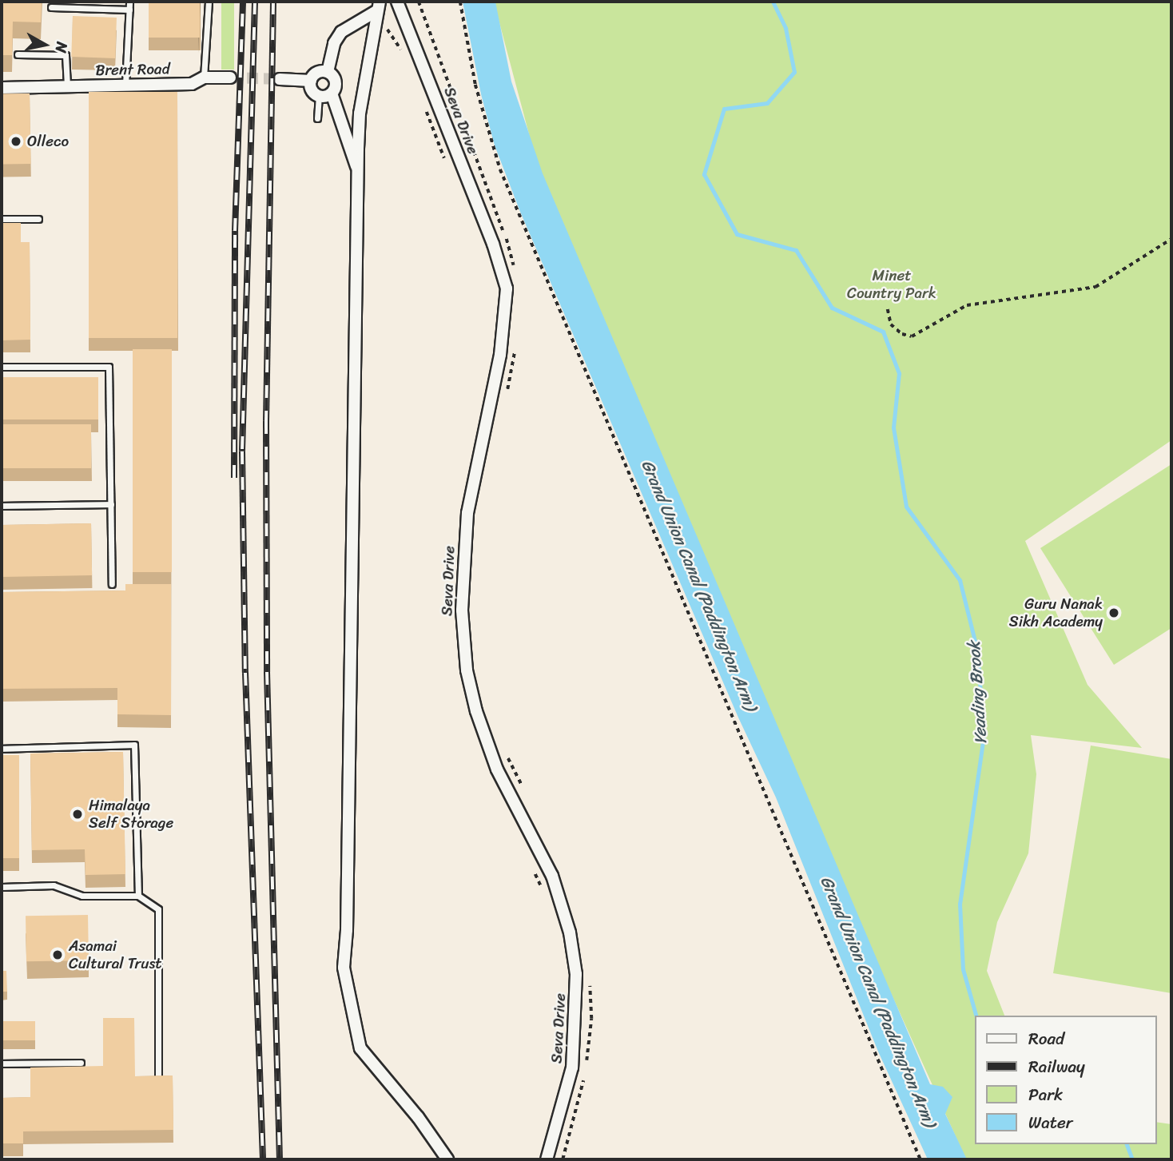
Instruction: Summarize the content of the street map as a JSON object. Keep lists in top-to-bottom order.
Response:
{
  "streets": {
    "street": ["Brent Road", "Seva Drive"]
  },
  "water": ["Grand Union Canal (Paddington Arm)", "Yeading Brook"],
  "parks": ["Minet Country Park"],
  "places": [
    "Olleco",
    "Guru Nanak Sikh Academy",
    "Himalaya Self Storage",
    "Asamai Cultural Trust"
  ],
  "legend": [
    "Road",
    "Railway",
    "Park",
    "Water"
  ],
  "north": "right"
}
